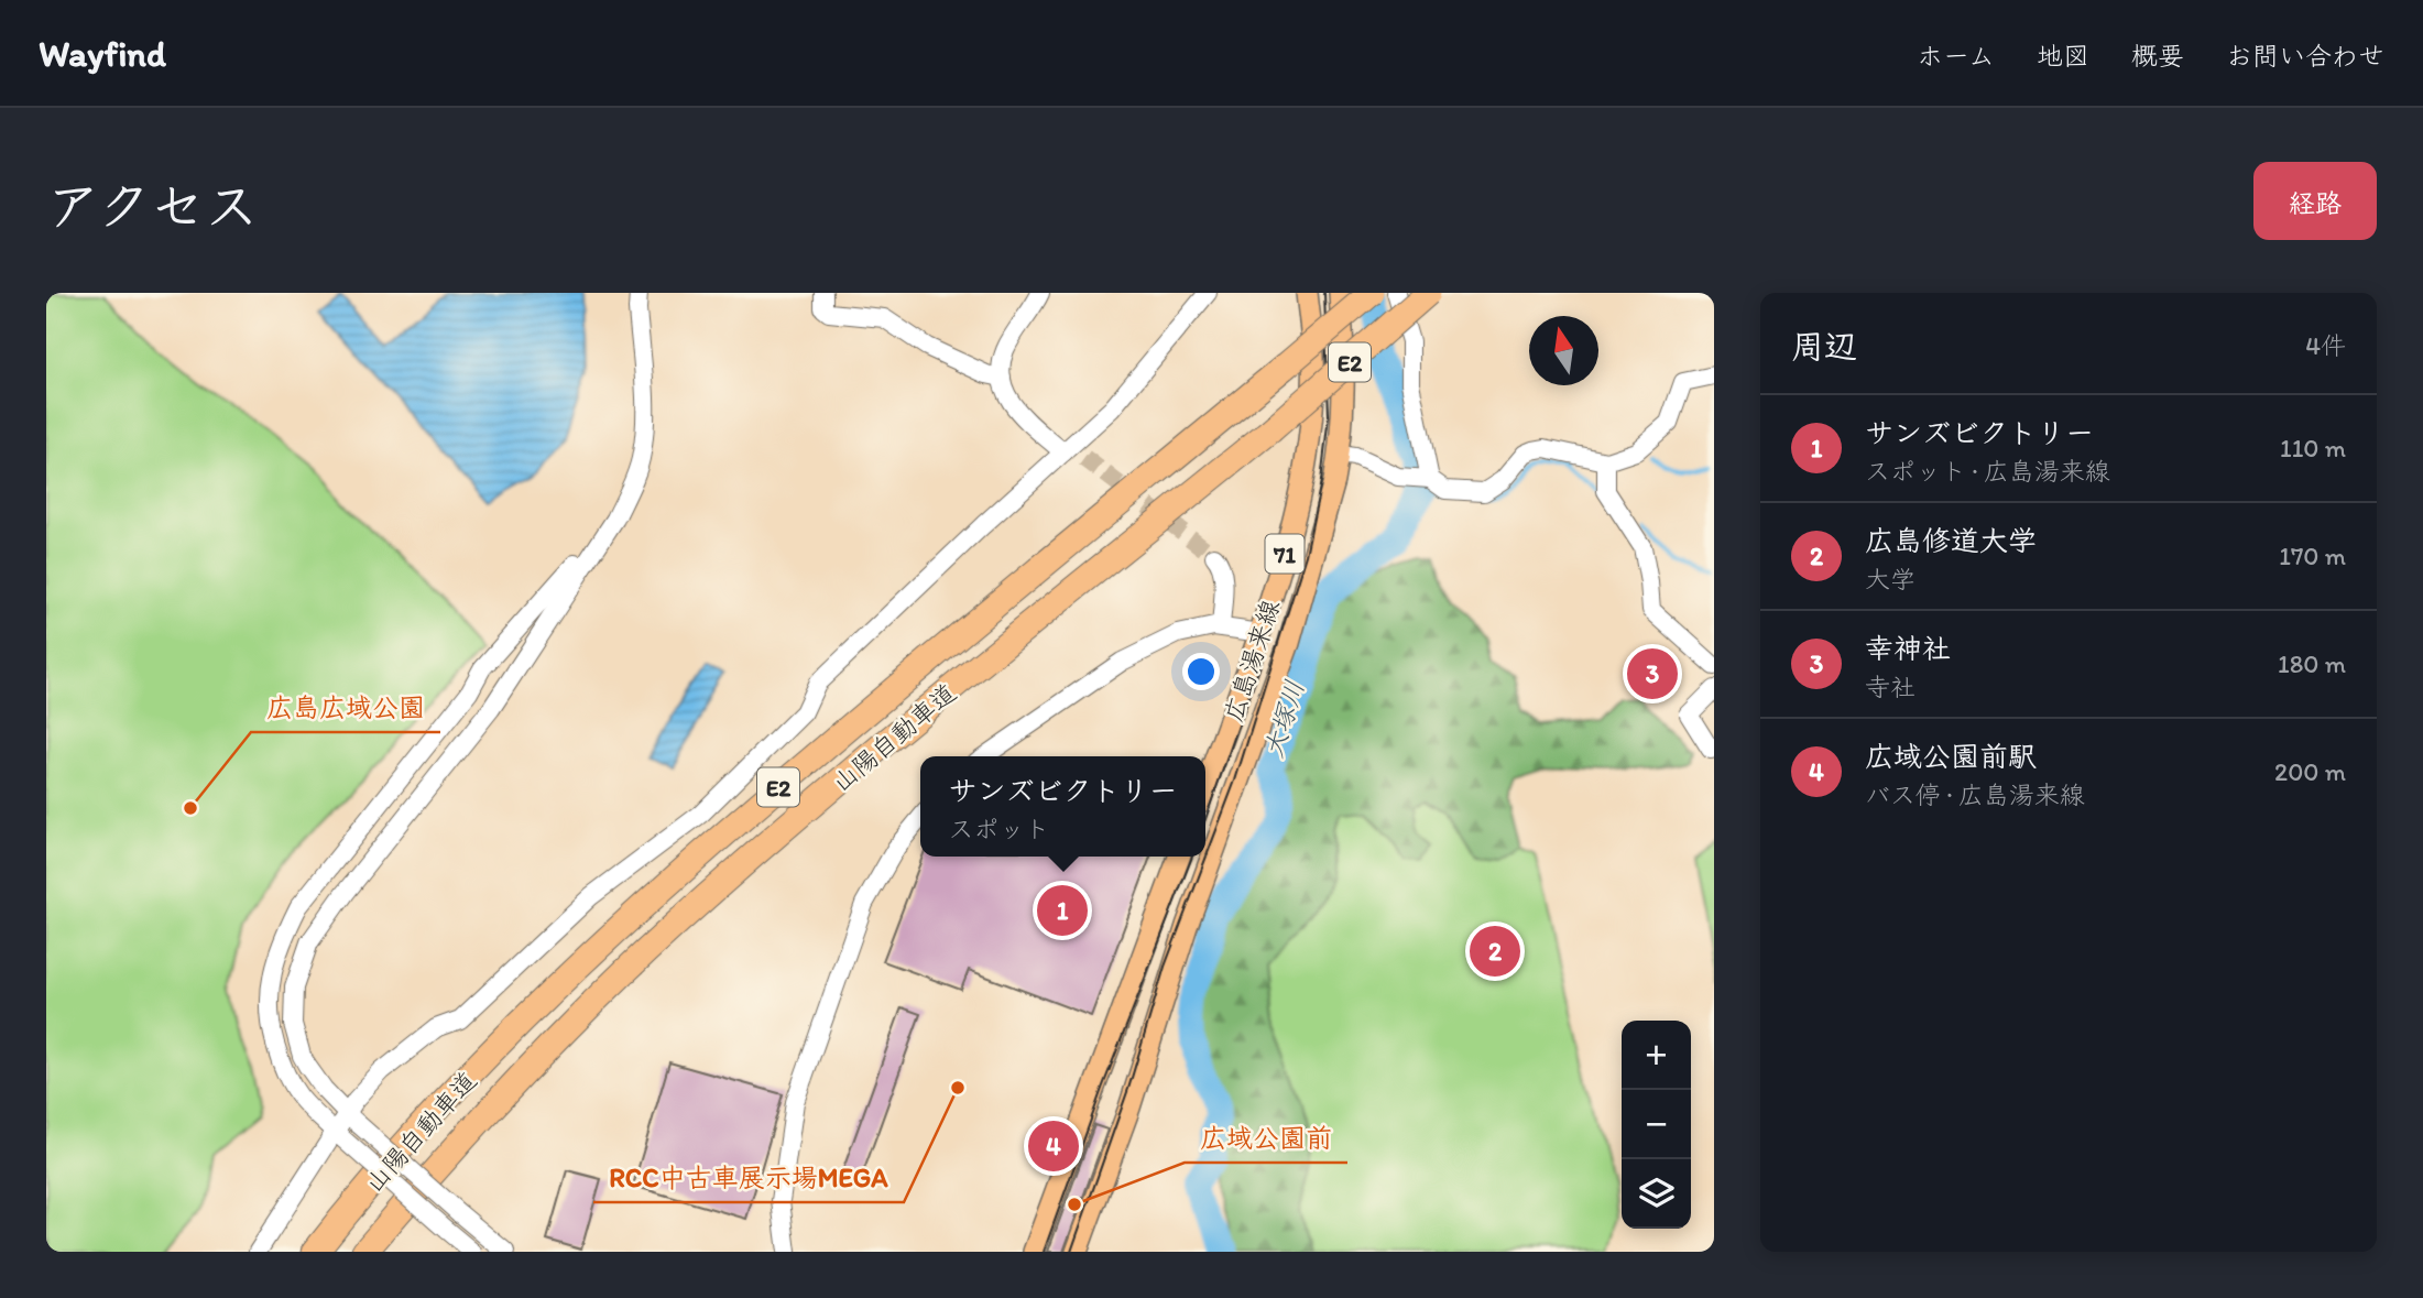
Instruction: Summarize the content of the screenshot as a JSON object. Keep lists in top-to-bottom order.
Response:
{
  "streets": {
    "highway": ["E2", "山陽自動車道"],
    "main road": ["71", "広島湯来線"]
  },
  "water": ["大塚川"],
  "places": ["広島広域公園", "RCC中古車展示場MEGA", "広域公園前"],
  "north": "top",
  "page": {
    "header": "Wayfind",
    "nav": [
      "ホーム",
      "地図",
      "概要",
      "お問い合わせ"
    ],
    "title": "アクセス",
    "buttons": "経路",
    "heading": ["周辺", "4件"],
    "list": [
      {
        "mark": "1",
        "name": "サンズビクトリー",
        "note": "スポット · 広島湯来線",
        "value": "110 m"
      },
      {
        "mark": "2",
        "name": "広島修道大学",
        "note": "大学",
        "value": "170 m"
      },
      {
        "mark": "3",
        "name": "幸神社",
        "note": "寺社",
        "value": "180 m"
      },
      {
        "mark": "4",
        "name": "広域公園前駅",
        "note": "バス停 · 広島湯来線",
        "value": "200 m"
      }
    ],
    "pins": [
      "3",
      "1",
      "2",
      "4"
    ],
    "popup": ["サンズビクトリー", "スポット"],
    "map_buttons": ["+", "−"]
  }
}
